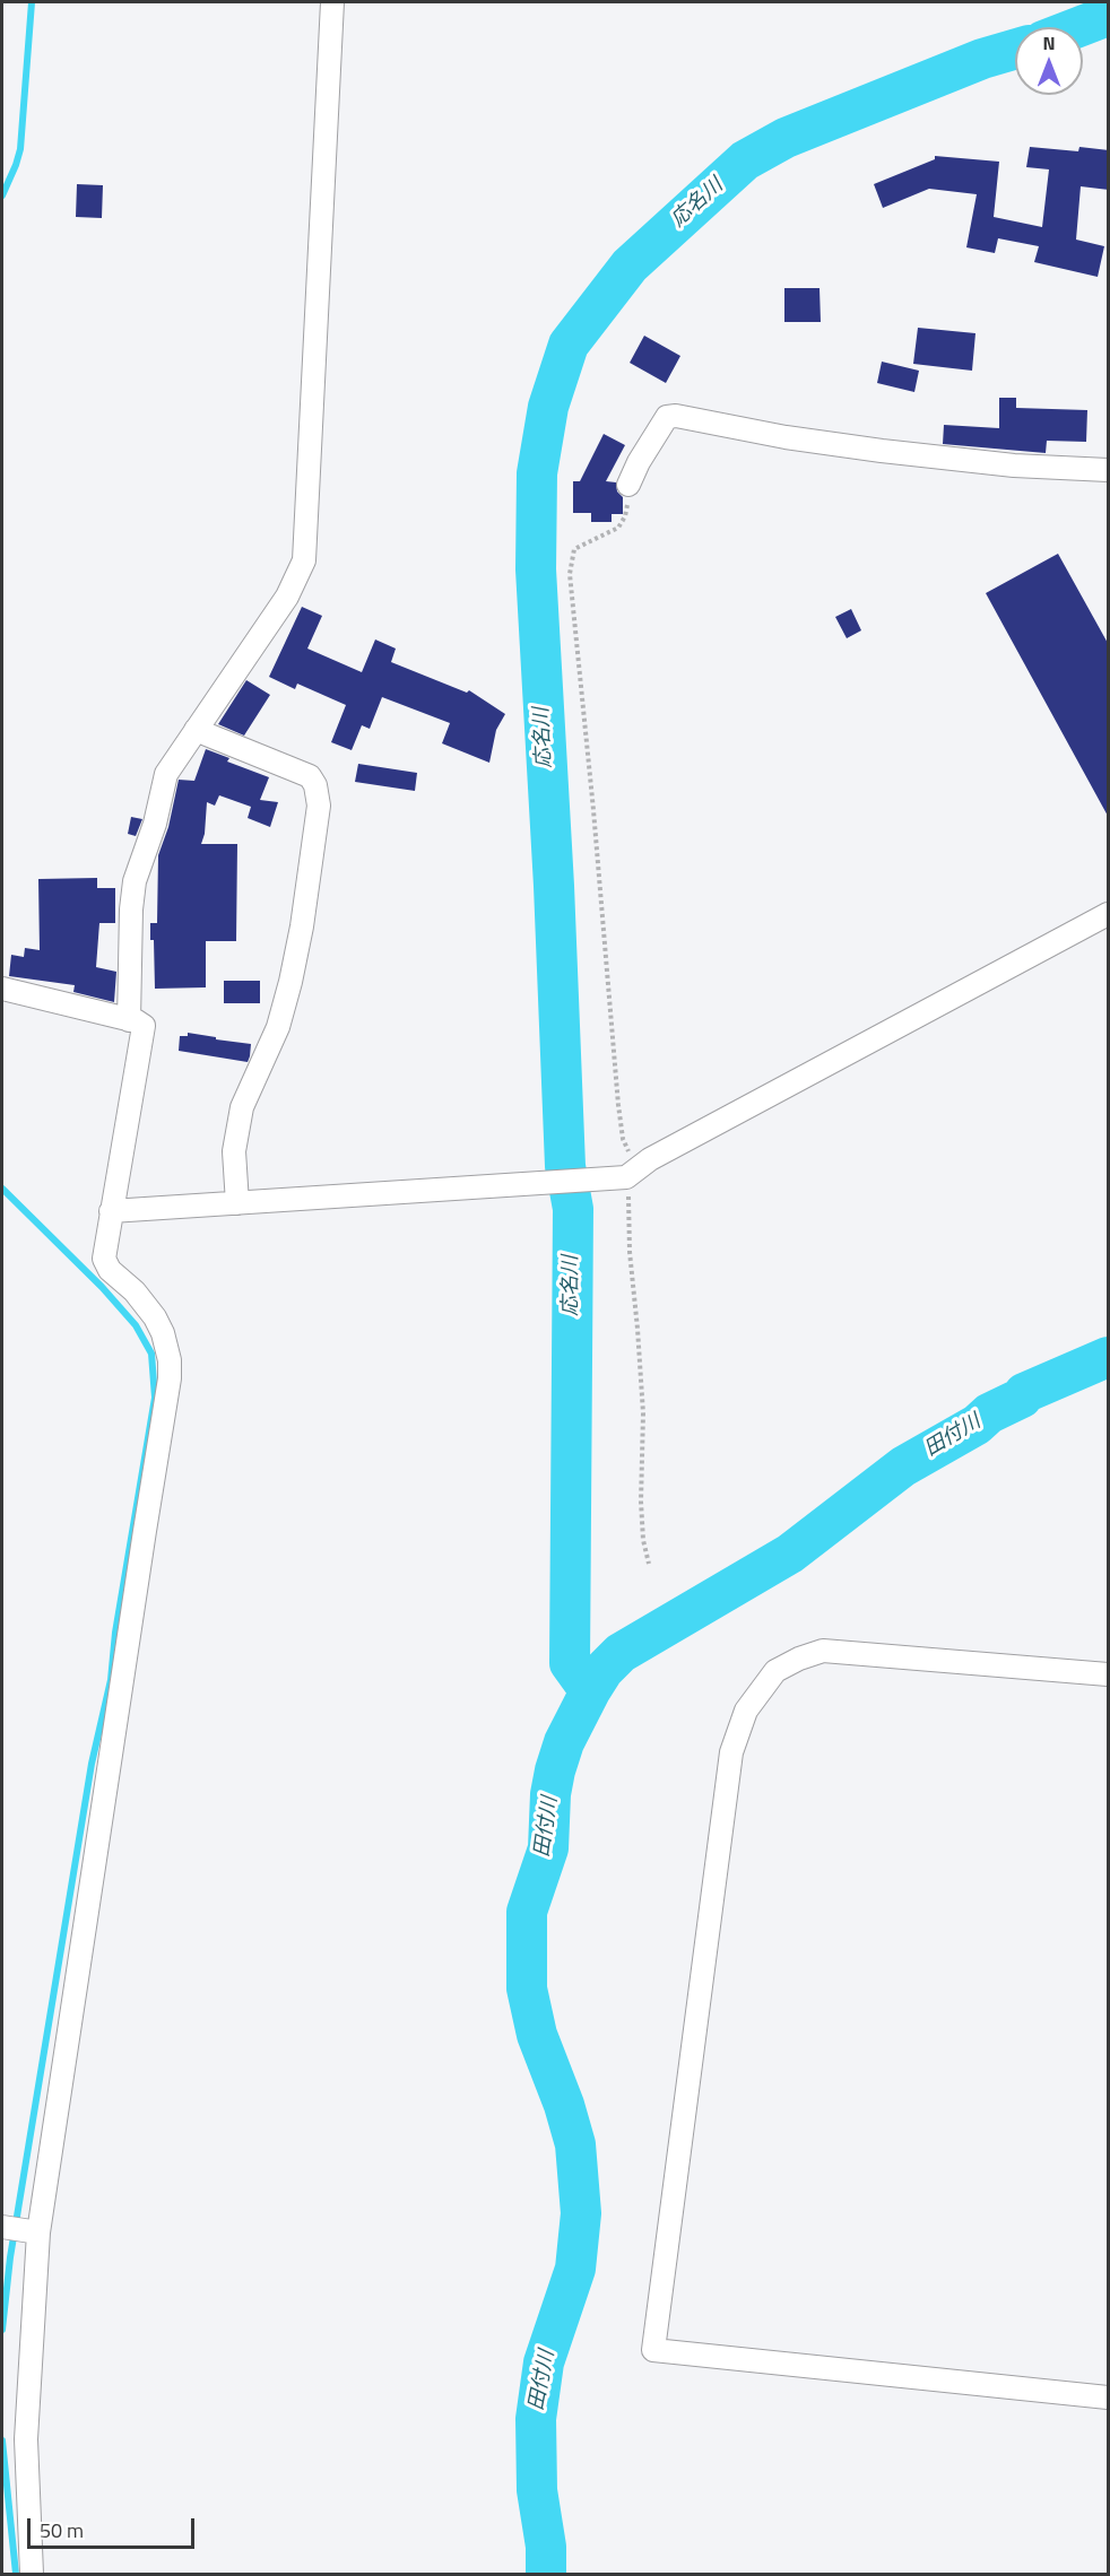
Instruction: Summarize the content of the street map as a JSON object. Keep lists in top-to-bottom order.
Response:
{
  "water": ["応名川", "田付川"],
  "scale_bar": "50 m",
  "north": "top"
}
